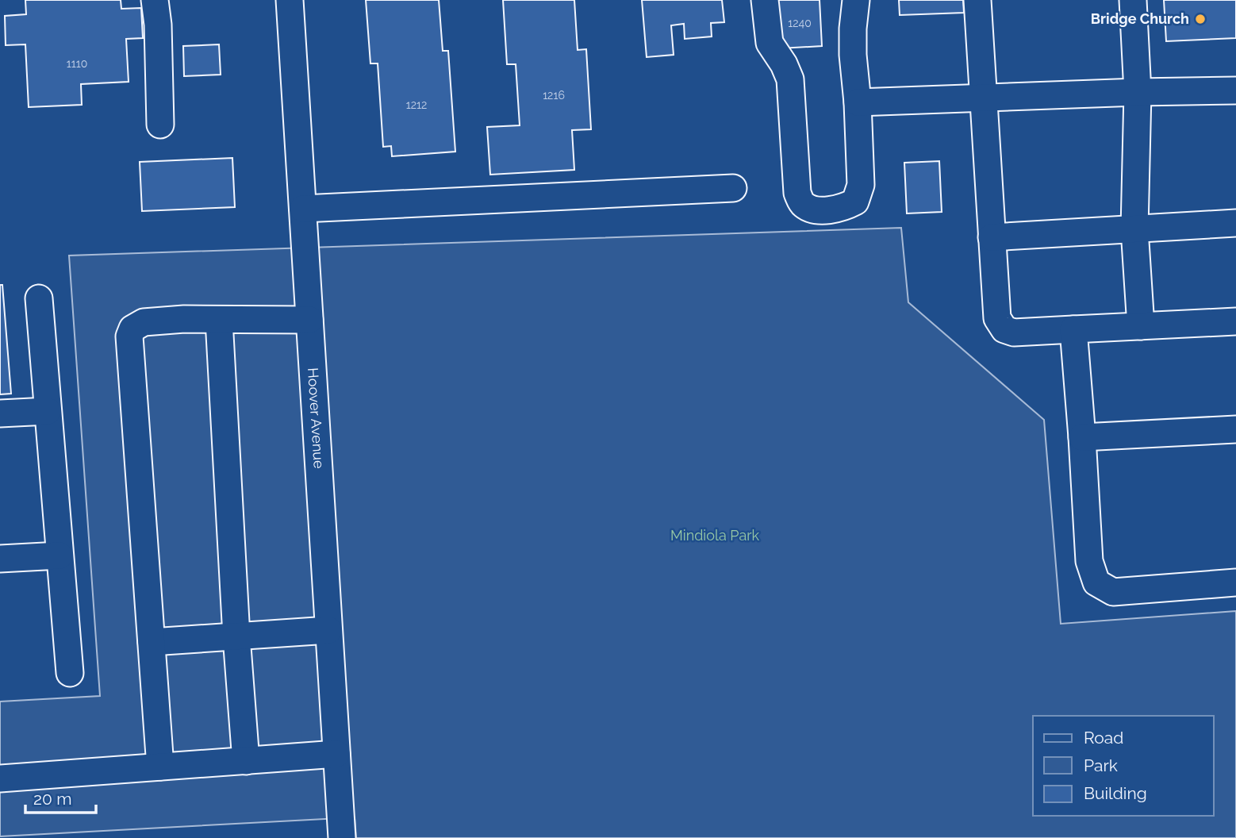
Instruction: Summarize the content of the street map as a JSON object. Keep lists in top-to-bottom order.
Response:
{
  "streets": {
    "street": ["Hoover Avenue"]
  },
  "parks": ["Mindiola Park"],
  "places": ["Bridge Church"],
  "house_numbers": [
    "1240",
    "1110",
    "1216",
    "1212"
  ],
  "legend": ["Road", "Park", "Building"],
  "scale_bar": "20 m"
}
